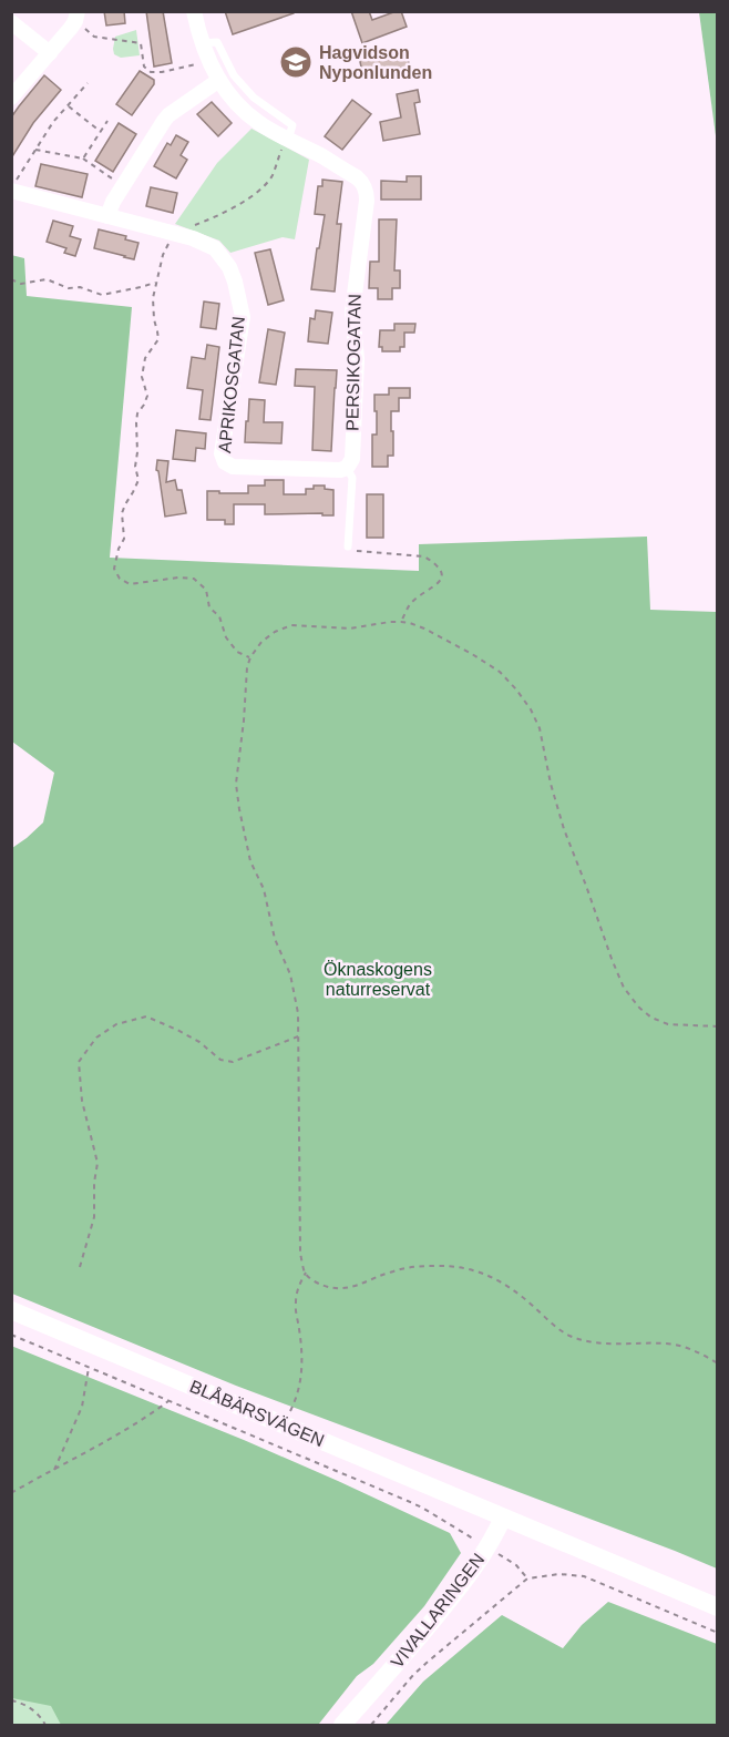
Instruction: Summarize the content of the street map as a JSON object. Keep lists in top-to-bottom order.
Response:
{
  "streets": {
    "street": [
      "PERSIKOGATAN",
      "APRIKOSGATAN",
      "BLÅBÄRSVÄGEN",
      "VIVALLARINGEN"
    ]
  },
  "crossings": [
    ["PERSIKOGATAN", "APRIKOSGATAN"],
    ["BLÅBÄRSVÄGEN", "VIVALLARINGEN"]
  ],
  "parks": ["Öknaskogens naturreservat"],
  "places": {
    "school or university": ["Hagvidson Nyponlunden"]
  }
}
